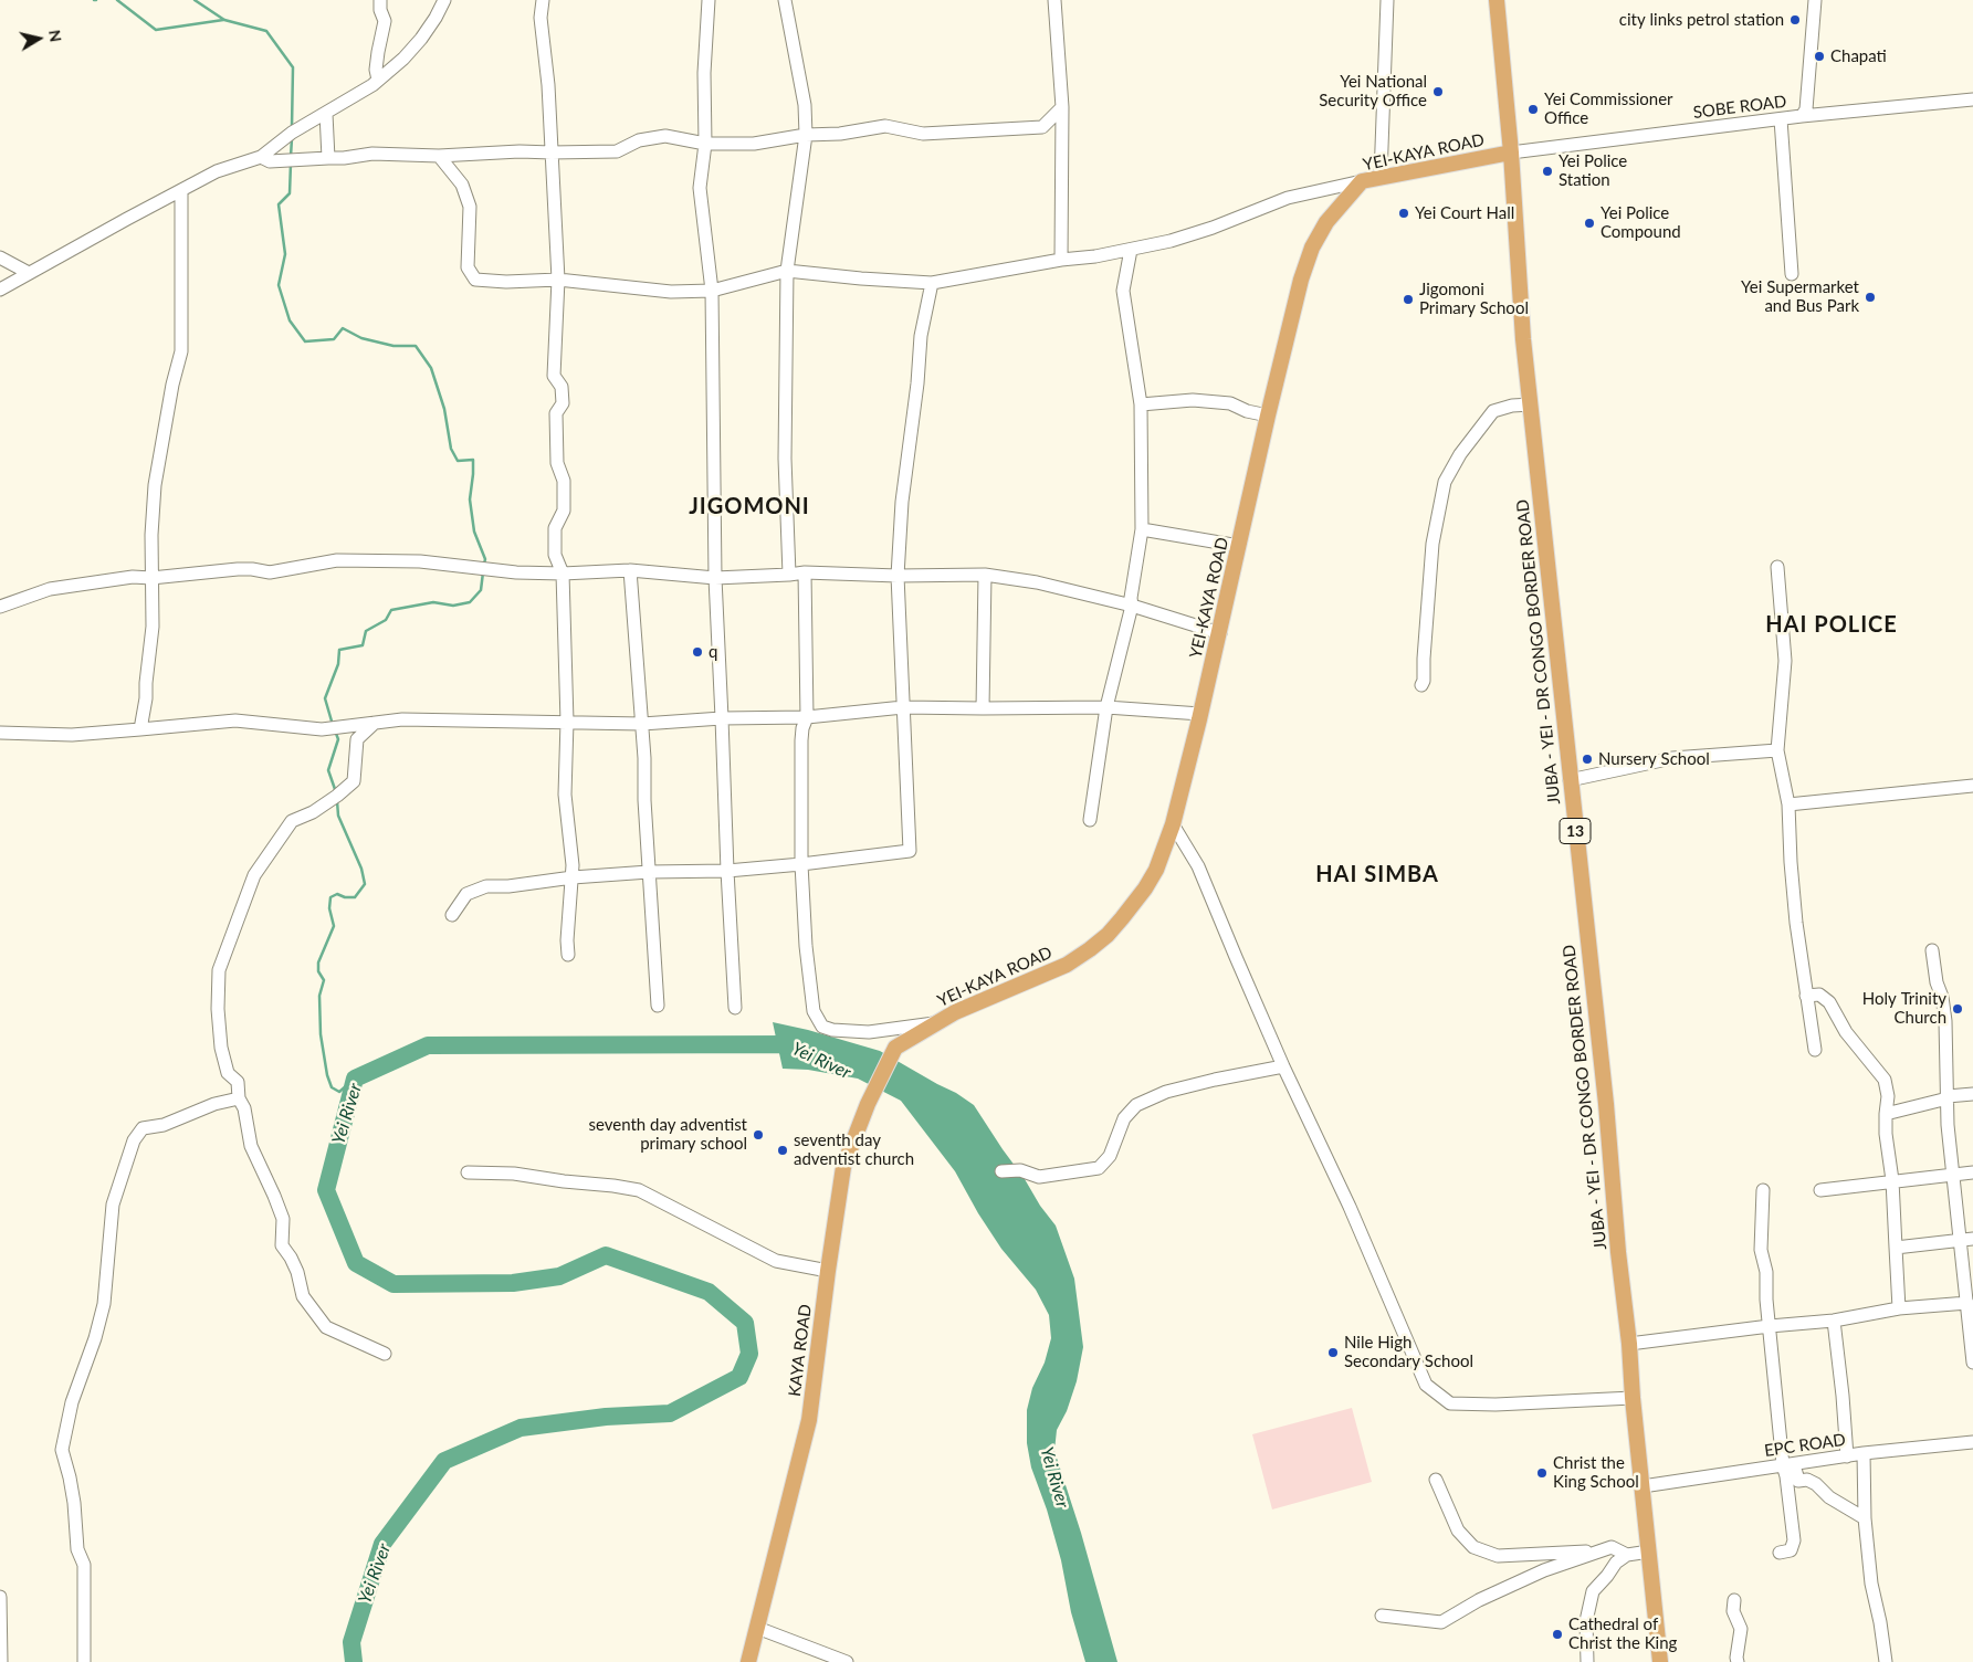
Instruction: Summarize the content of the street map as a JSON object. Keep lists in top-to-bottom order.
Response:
{
  "streets": {
    "main road": [
      "YEI-KAYA ROAD",
      "JUBA - YEI - DR CONGO BORDER ROAD",
      "13",
      "KAYA ROAD"
    ],
    "street": ["SOBE ROAD", "EPC ROAD"]
  },
  "crossings": [
    ["SOBE ROAD", "YEI-KAYA ROAD"],
    ["SOBE ROAD", "JUBA - YEI - DR CONGO BORDER ROAD"],
    ["YEI-KAYA ROAD", "JUBA - YEI - DR CONGO BORDER ROAD"],
    ["YEI-KAYA ROAD", "KAYA ROAD"],
    ["JUBA - YEI - DR CONGO BORDER ROAD", "EPC ROAD"]
  ],
  "districts": ["JIGOMONI", "HAI POLICE", "HAI SIMBA"],
  "water": ["Yei River"],
  "places": [
    "city links petrol station",
    "Chapati",
    "Yei National Security Office",
    "Yei Commissioner Office",
    "Yei Police Station",
    "Yei Court Hall",
    "Yei Police Compound",
    "Yei Supermarket and Bus Park",
    "Jigomoni Primary School",
    "q",
    "Nursery School",
    "Holy Trinity Church",
    "seventh day adventist primary school",
    "seventh day adventist church",
    "Nile High Secondary School",
    "Christ the King School",
    "Cathedral of Christ the King"
  ],
  "north": "right"
}
